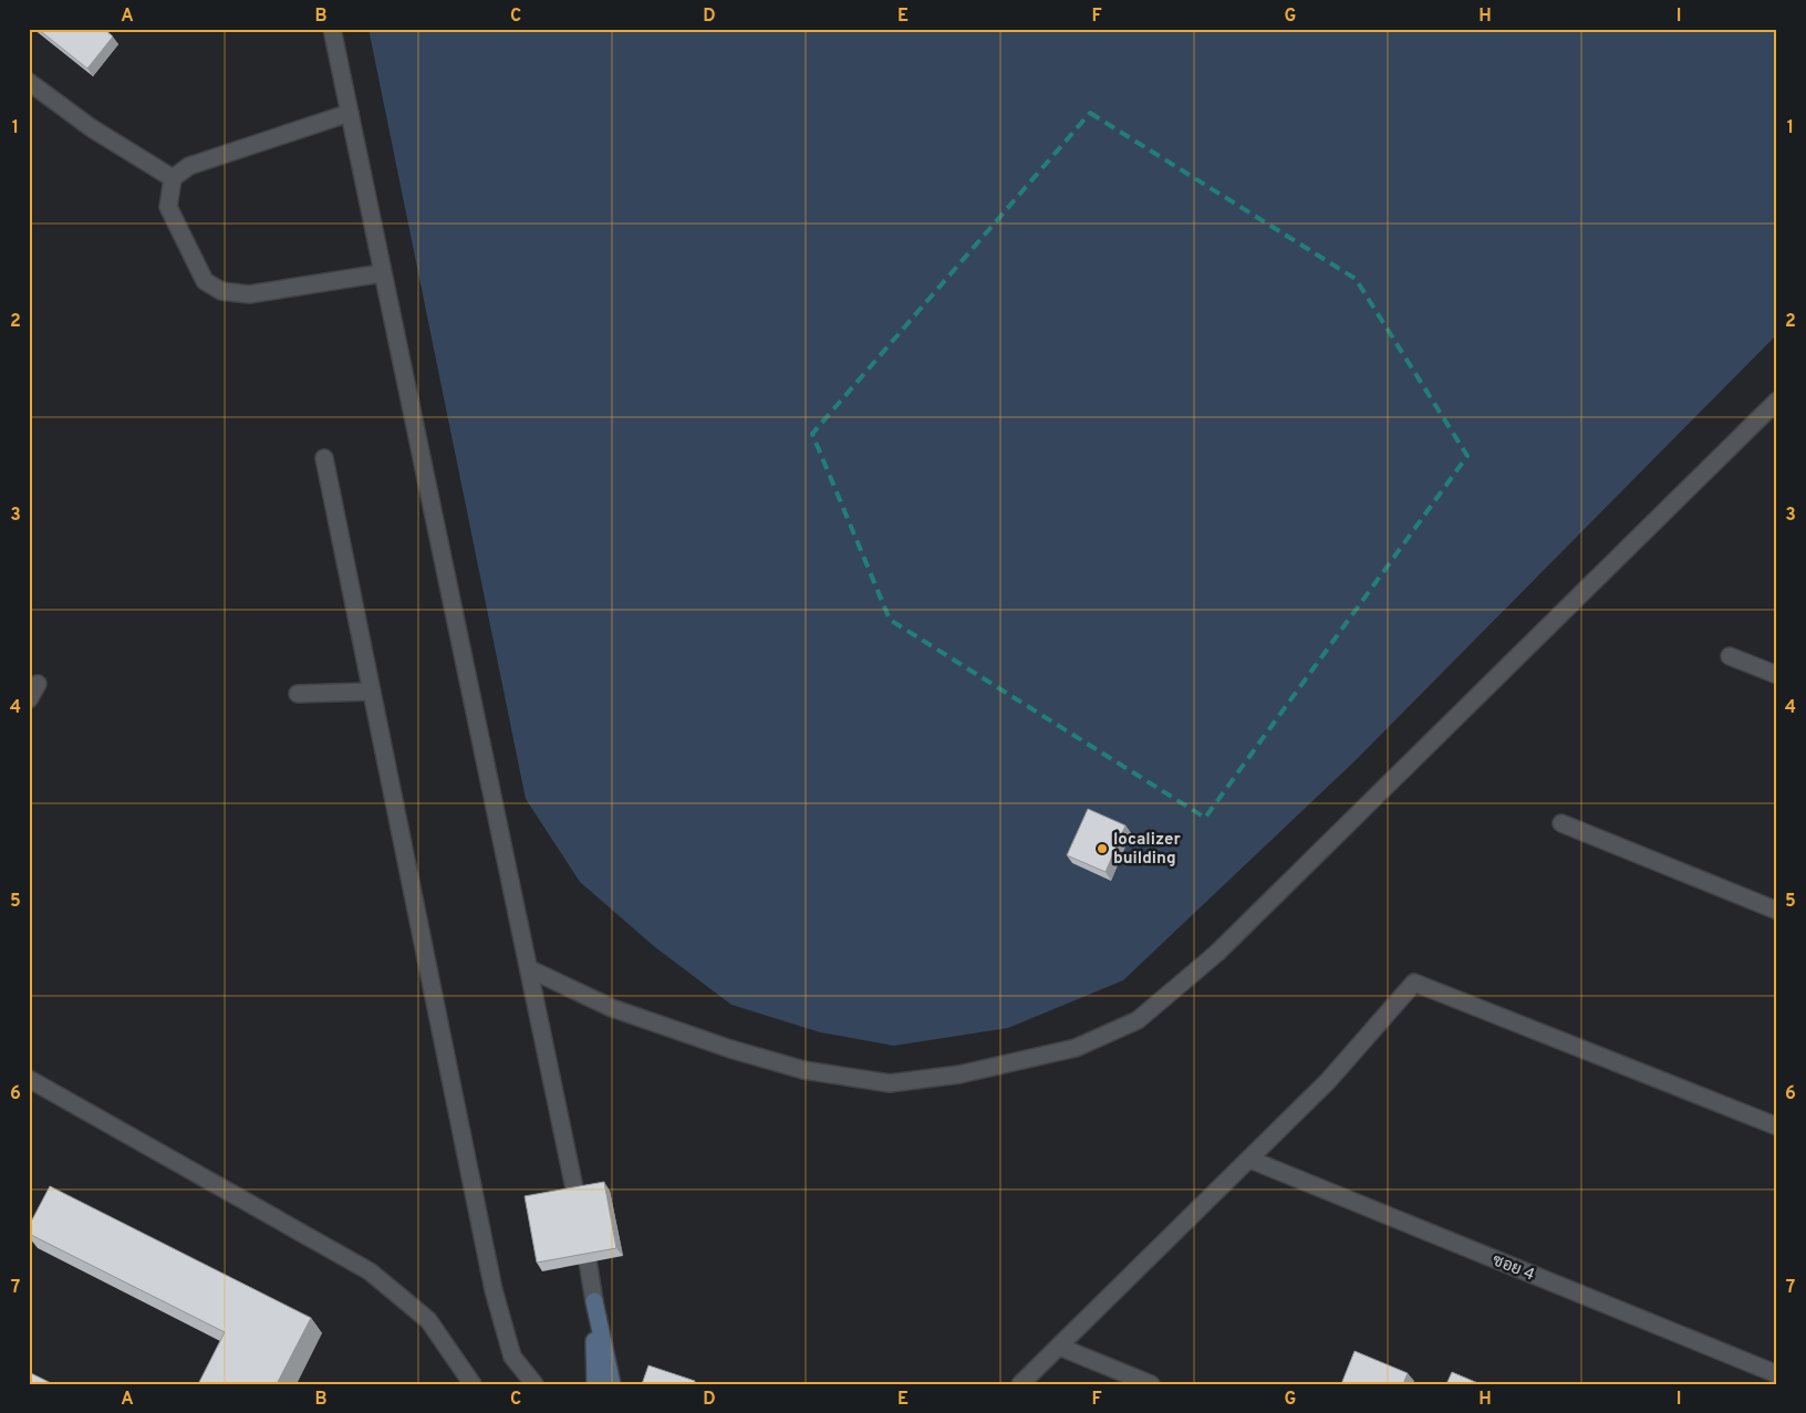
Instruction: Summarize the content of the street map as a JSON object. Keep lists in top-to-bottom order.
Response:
{
  "streets": {
    "street": ["ซอย 4"]
  },
  "places": ["localizer building"],
  "grid": {
    "columns": [
      "A",
      "B",
      "C",
      "D",
      "E",
      "F",
      "G",
      "H",
      "I"
    ],
    "rows": [
      "1",
      "2",
      "3",
      "4",
      "5",
      "6",
      "7"
    ]
  }
}
